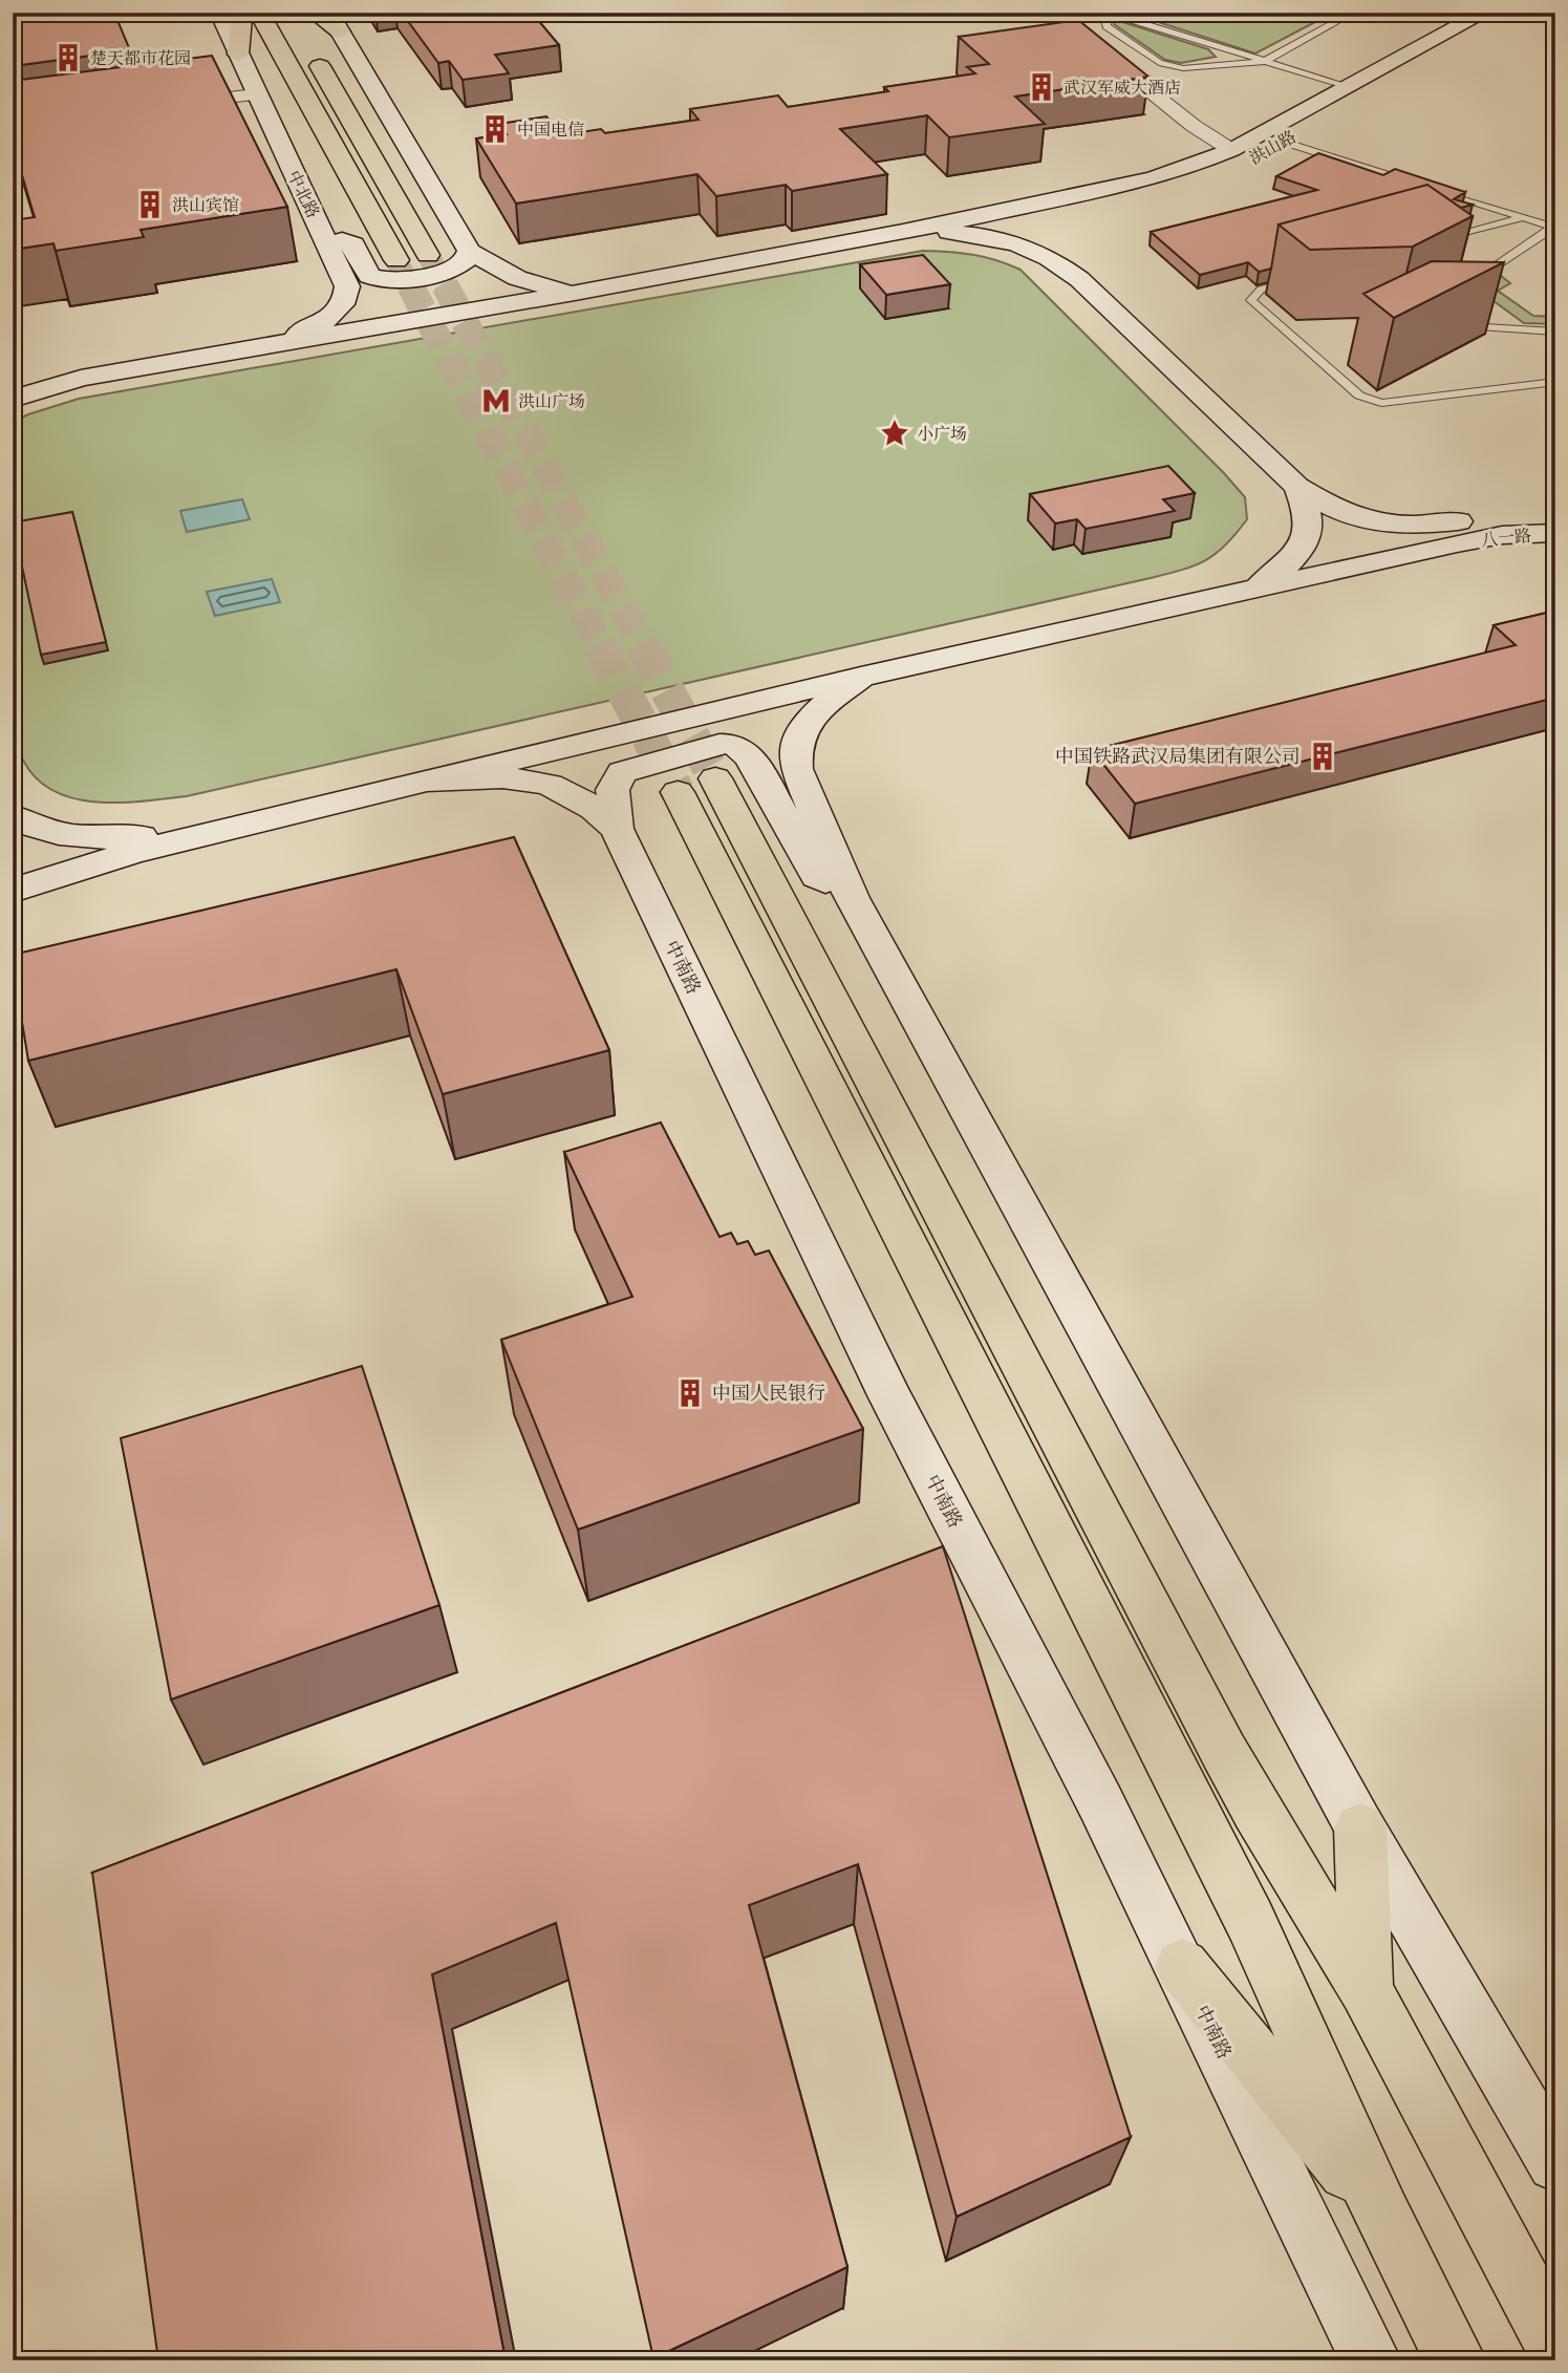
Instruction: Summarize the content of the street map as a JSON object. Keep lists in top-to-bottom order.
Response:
{
  "streets": {
    "main road": [
      "洪山路",
      "中北路",
      "八一路",
      "中南路"
    ]
  },
  "crossings": [
    ["八一路", "中南路"]
  ],
  "places": {
    "building": [
      "楚天都市花园",
      "武汉军威大酒店",
      "中国电信",
      "洪山宾馆",
      "中国铁路武汉局集团有限公司",
      "中国人民银行"
    ],
    "metro station": ["洪山广场"],
    "place": ["小广场"]
  }
}
